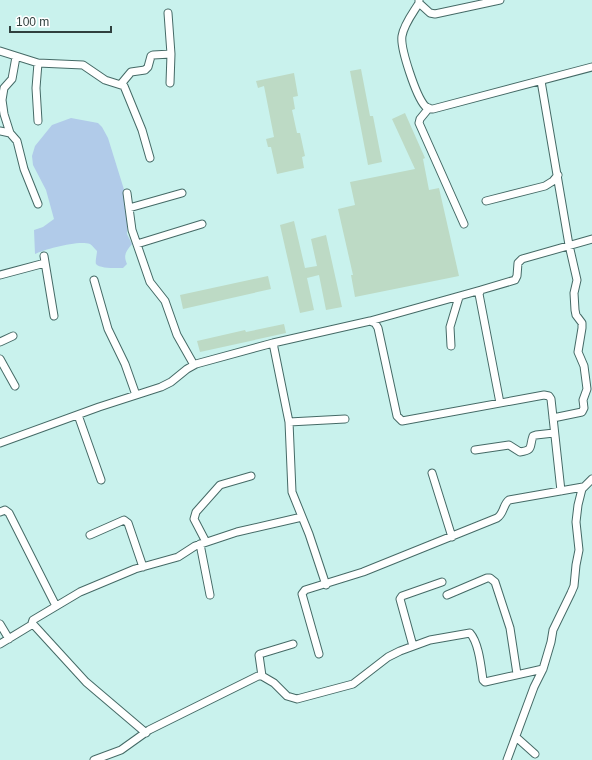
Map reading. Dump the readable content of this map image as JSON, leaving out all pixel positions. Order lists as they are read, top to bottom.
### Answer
{
  "scale_bar": "100 m"
}
